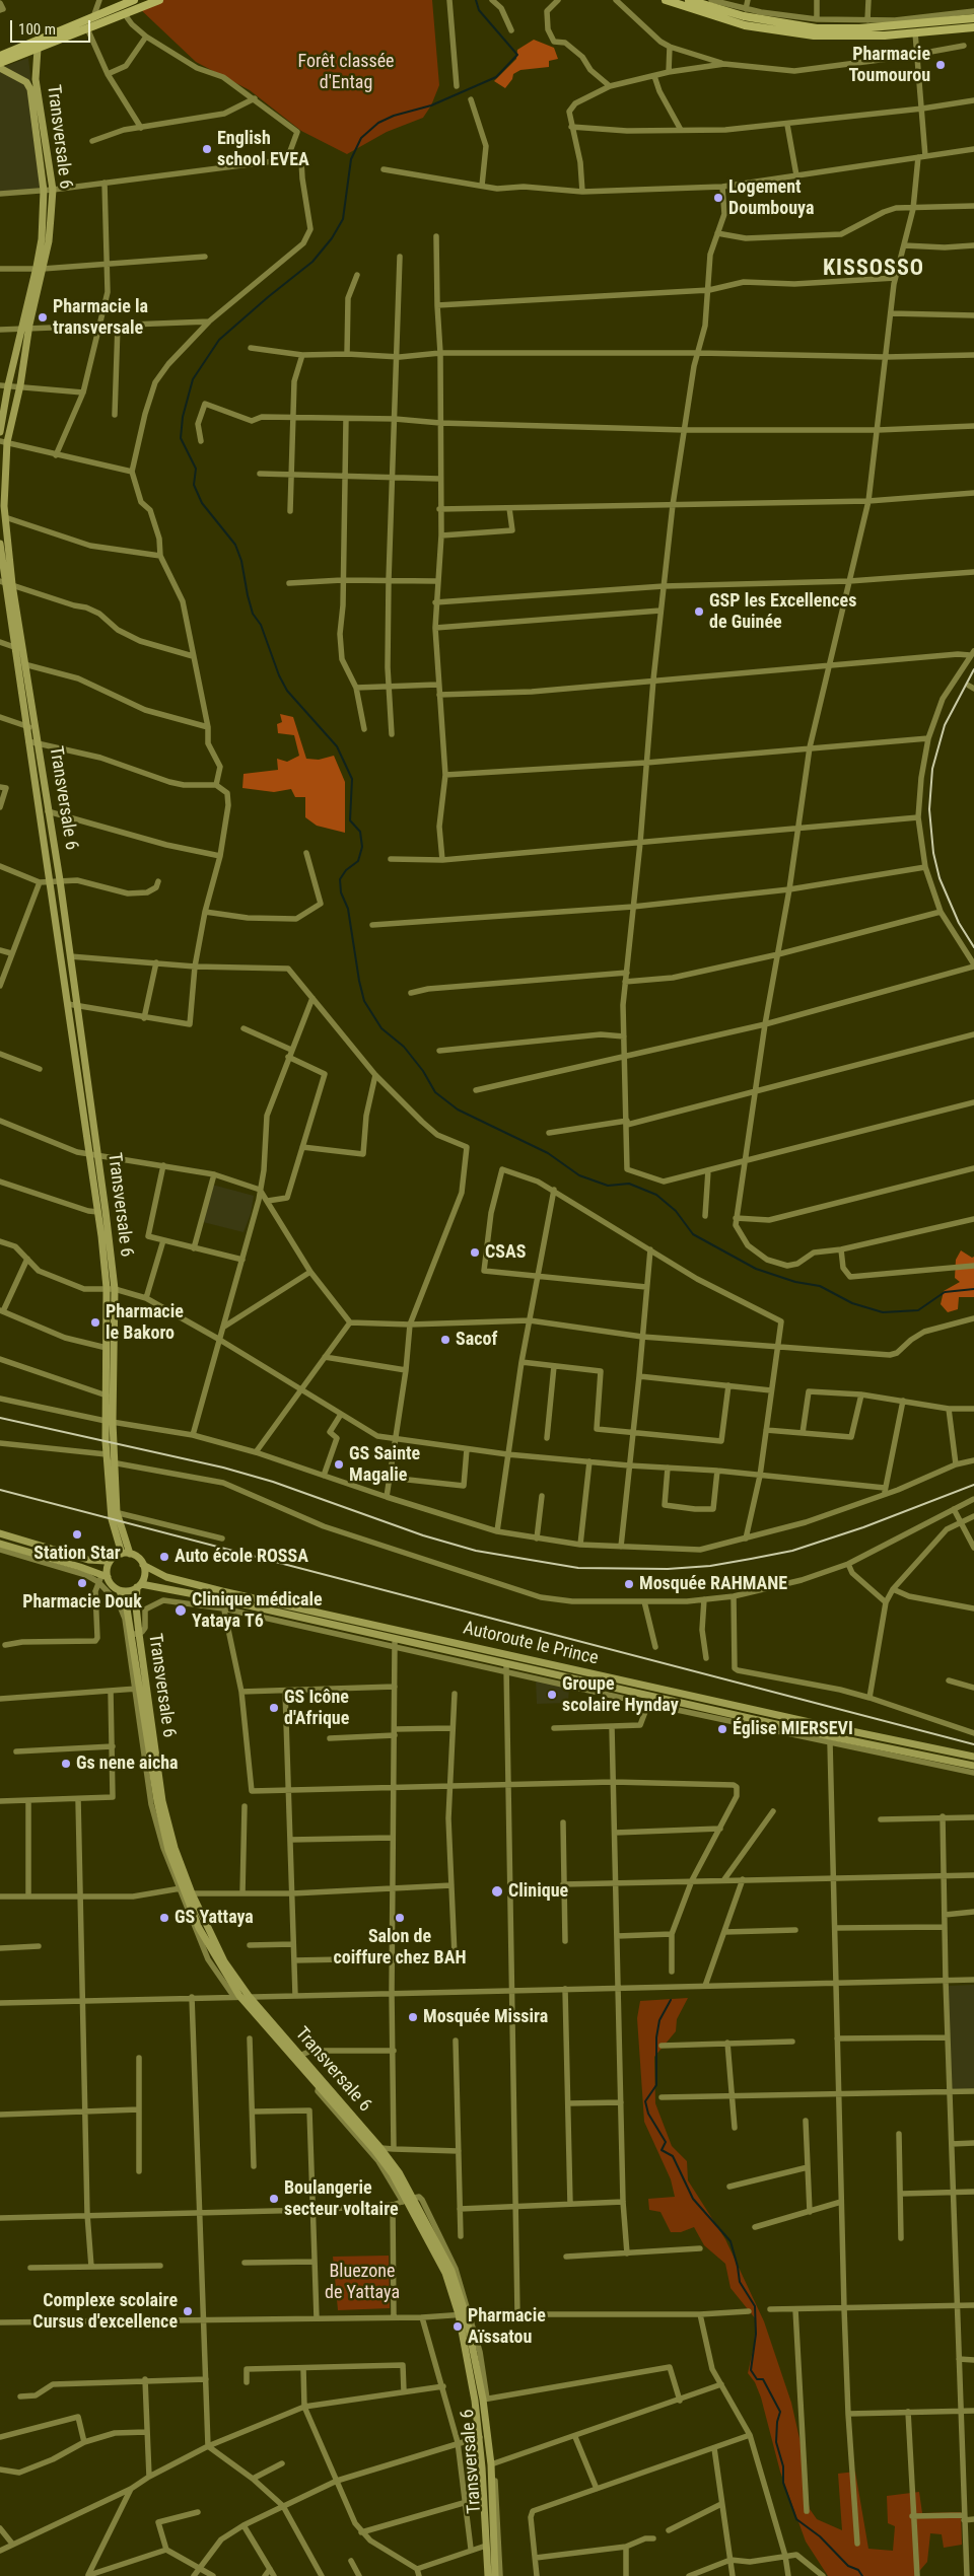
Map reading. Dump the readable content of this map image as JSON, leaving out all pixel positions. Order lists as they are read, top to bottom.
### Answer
{
  "streets": {
    "main road": ["Transversale 6", "Autoroute le Prince"]
  },
  "crossings": [
    ["Transversale 6", "Autoroute le Prince"]
  ],
  "districts": ["KISSOSSO"],
  "parks": ["Forêt classée d'Entag", "Bluezone de Yattaya"],
  "places": [
    "Pharmacie Toumourou",
    "English school EVEA",
    "Logement Doumbouya",
    "Pharmacie la transversale",
    "GSP les Excellences de Guinée",
    "CSAS",
    "Pharmacie le Bakoro",
    "Sacof",
    "GS Sainte Magalie",
    "Station Star",
    "Auto école ROSSA",
    "Pharmacie Douk",
    "Mosquée RAHMANE",
    "Clinique médicale Yataya T6",
    "Groupe scolaire Hynday",
    "GS Icône d'Afrique",
    "Église MIERSEVI",
    "Gs nene aicha",
    "Clinique",
    "GS Yattaya",
    "Salon de coiffure chez BAH",
    "Mosquée Missira",
    "Boulangerie secteur voltaire",
    "Complexe scolaire Cursus d'excellence",
    "Pharmacie Aïssatou"
  ],
  "scale_bar": "100 m"
}
